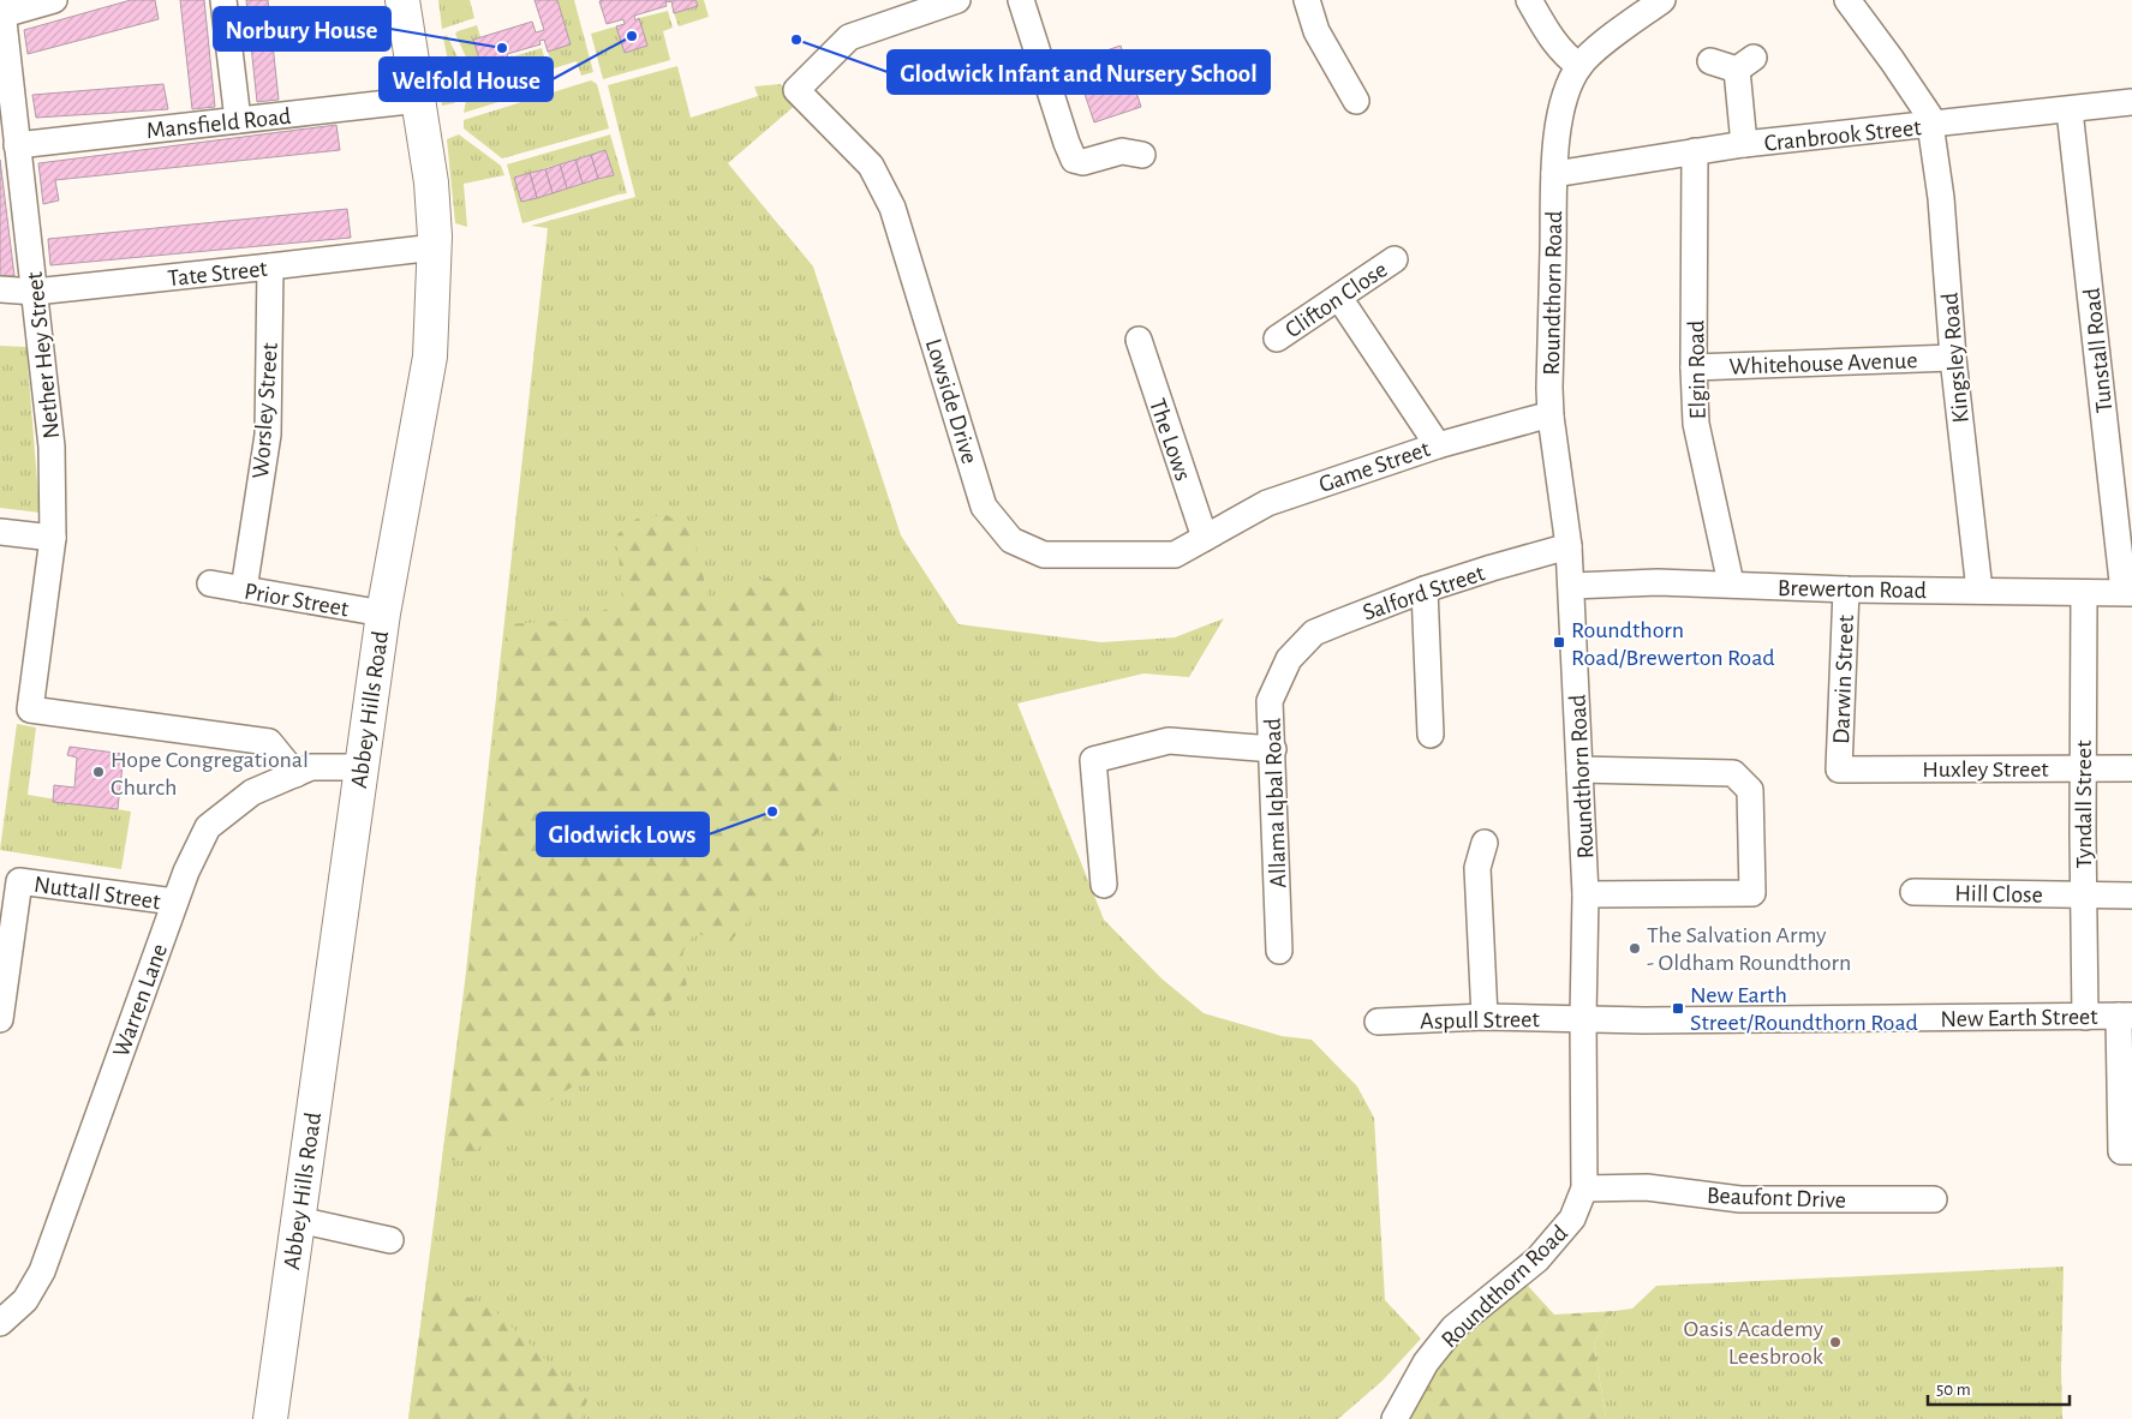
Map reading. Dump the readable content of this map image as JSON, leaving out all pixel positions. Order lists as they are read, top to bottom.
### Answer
{
  "streets": {
    "main road": ["Abbey Hills Road"],
    "street": [
      "Mansfield Road",
      "Cranbrook Street",
      "Tate Street",
      "Roundthorn Road",
      "Clifton Close",
      "Tunstall Road",
      "Nether Hey Street",
      "Kingsley Road",
      "Whitehouse Avenue",
      "Elgin Road",
      "Lowside Drive",
      "Worsley Street",
      "The Lows",
      "Game Street",
      "Brewerton Road",
      "Salford Street",
      "Prior Street",
      "Darwin Street",
      "Huxley Street",
      "Allama Iqbal Road",
      "Tyndall Street",
      "Nuttall Street",
      "Hill Close",
      "Warren Lane",
      "New Earth Street",
      "Aspull Street",
      "Beaufont Drive"
    ]
  },
  "crossings": [
    ["Mansfield Road", "Nether Hey Street"],
    ["Mansfield Road", "Abbey Hills Road"],
    ["Cranbrook Street", "Roundthorn Road"],
    ["Cranbrook Street", "Tunstall Road"],
    ["Cranbrook Street", "Kingsley Road"],
    ["Cranbrook Street", "Elgin Road"],
    ["Tate Street", "Nether Hey Street"],
    ["Tate Street", "Worsley Street"],
    ["Tate Street", "Abbey Hills Road"],
    ["Roundthorn Road", "Game Street"],
    ["Roundthorn Road", "Brewerton Road"],
    ["Roundthorn Road", "Salford Street"],
    ["Roundthorn Road", "New Earth Street"],
    ["Roundthorn Road", "Aspull Street"],
    ["Roundthorn Road", "Beaufont Drive"],
    ["Tunstall Road", "Brewerton Road"],
    ["Nether Hey Street", "Warren Lane"],
    ["Kingsley Road", "Whitehouse Avenue"],
    ["Kingsley Road", "Brewerton Road"],
    ["Whitehouse Avenue", "Elgin Road"],
    ["Elgin Road", "Brewerton Road"],
    ["Lowside Drive", "The Lows"],
    ["Lowside Drive", "Game Street"],
    ["Worsley Street", "Prior Street"],
    ["The Lows", "Game Street"],
    ["Brewerton Road", "Darwin Street"],
    ["Brewerton Road", "Tyndall Street"],
    ["Salford Street", "Allama Iqbal Road"],
    ["Prior Street", "Abbey Hills Road"],
    ["Darwin Street", "Huxley Street"],
    ["Abbey Hills Road", "Warren Lane"],
    ["Huxley Street", "Tyndall Street"],
    ["Tyndall Street", "Hill Close"],
    ["Tyndall Street", "New Earth Street"],
    ["Nuttall Street", "Warren Lane"],
    ["New Earth Street", "Aspull Street"]
  ],
  "places": {
    "other": [
      "Welfold House",
      "Glodwick Infant and Nursery School",
      "Norbury House",
      "Hope Congregational Church",
      "Glodwick Lows",
      "The Salvation Army - Oldham Roundthorn",
      "Oasis Academy Leesbrook"
    ],
    "transit": ["Roundthorn Road/Brewerton Road", "New Earth Street/Roundthorn Road"]
  },
  "scale_bar": "50 m"
}
